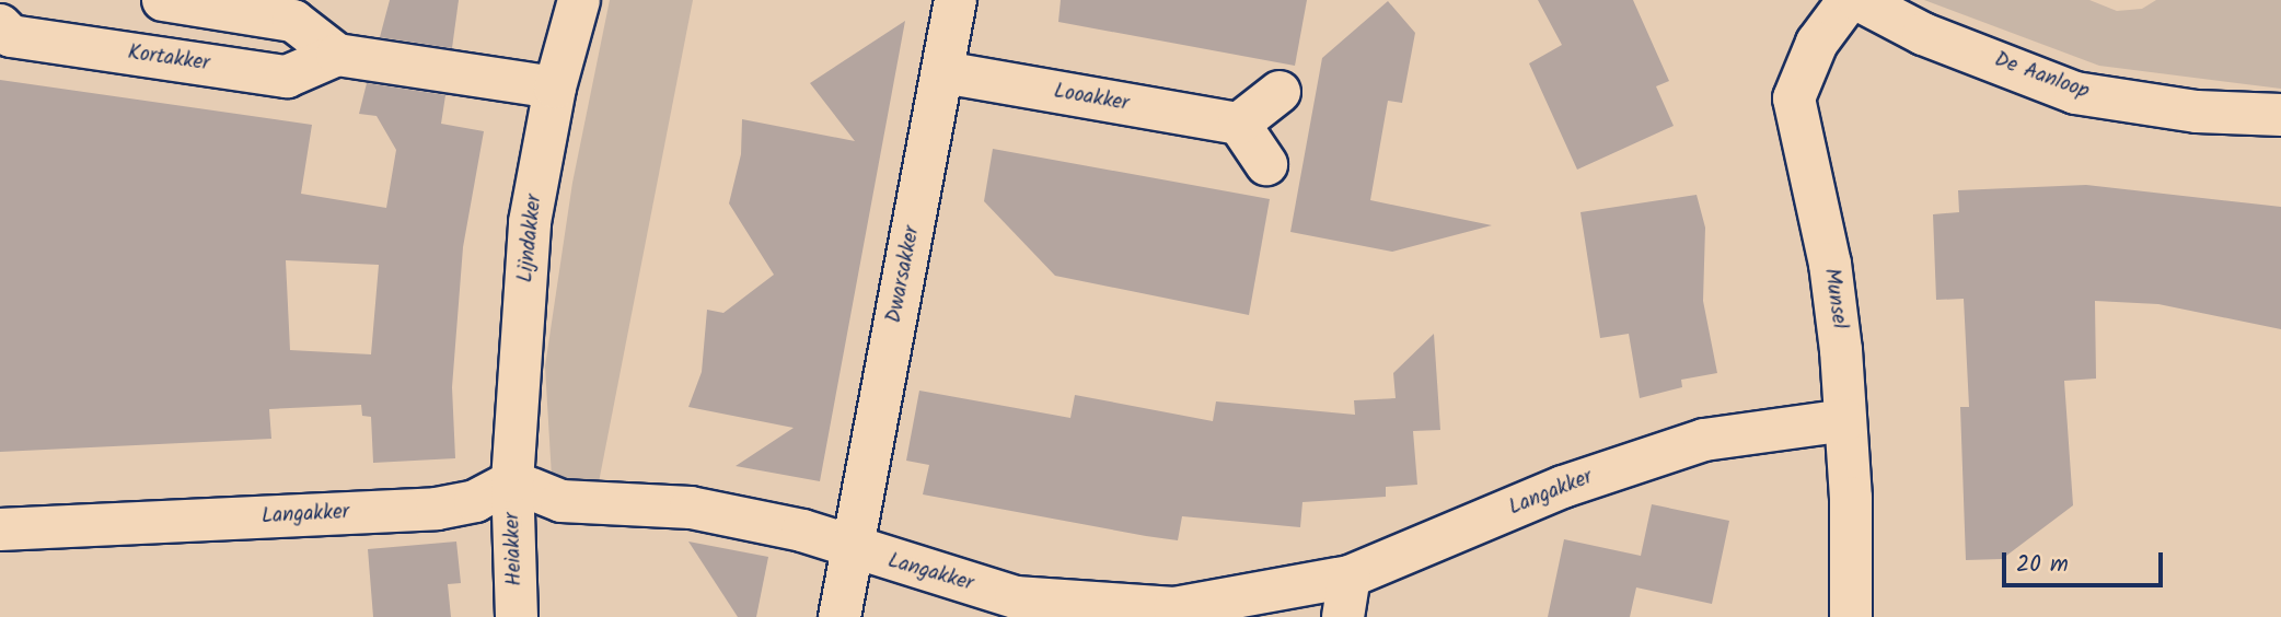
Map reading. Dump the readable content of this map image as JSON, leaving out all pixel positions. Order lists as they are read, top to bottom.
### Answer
{
  "streets": {
    "street": [
      "Kortakker",
      "De Aanloop",
      "Looakker",
      "Lijndakker",
      "Dwarsakker",
      "Munsel",
      "Langakker",
      "Heiakker"
    ]
  },
  "crossings": [
    ["Looakker", "Dwarsakker"],
    ["Lijndakker", "Langakker"],
    ["Lijndakker", "Heiakker"],
    ["Dwarsakker", "Langakker"],
    ["Munsel", "Langakker"],
    ["Langakker", "Heiakker"]
  ],
  "scale_bar": "20 m"
}
